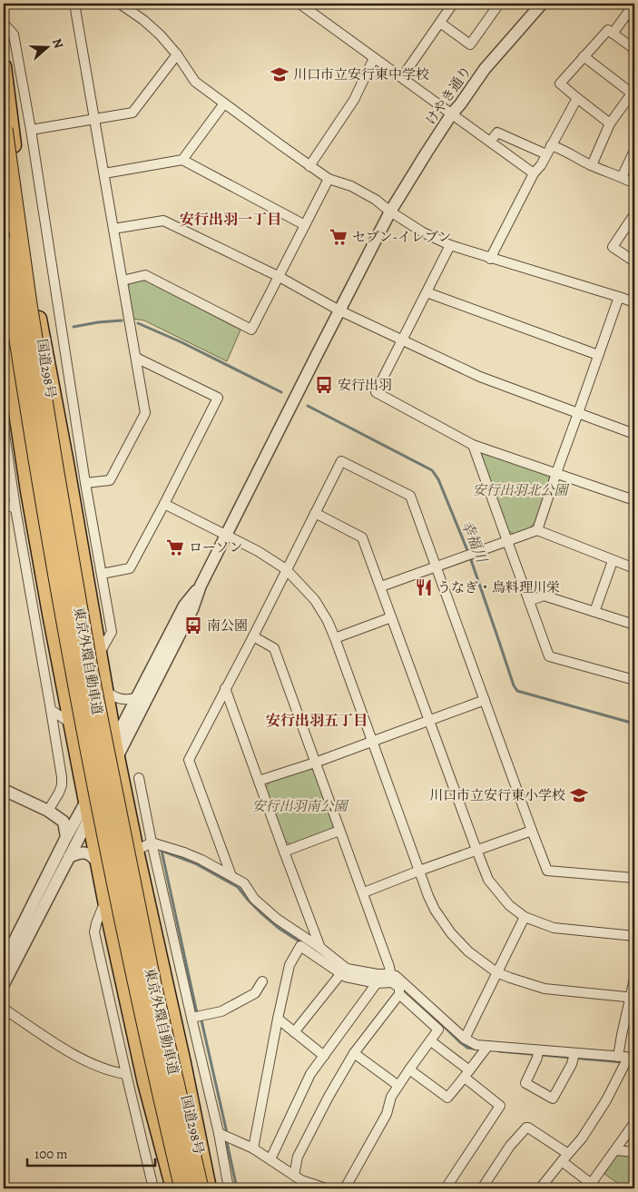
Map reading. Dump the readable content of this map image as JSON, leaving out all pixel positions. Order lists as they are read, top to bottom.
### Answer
{
  "streets": {
    "highway": ["国道298号", "東京外環自動車道"],
    "street": ["けやき通り"]
  },
  "districts": ["安行出羽一丁目", "安行出羽五丁目"],
  "water": ["幸福川"],
  "parks": ["安行出羽北公園", "安行出羽南公園"],
  "places": {
    "school or university": ["川口市立安行東中学校", "川口市立安行東小学校"],
    "supermarket": ["セブン-イレブン", "ローソン"],
    "bus stop": ["安行出羽", "南公園"],
    "restaurant": ["うなぎ・鳥料理川栄"]
  },
  "scale_bar": "100 m",
  "north": "right"
}
